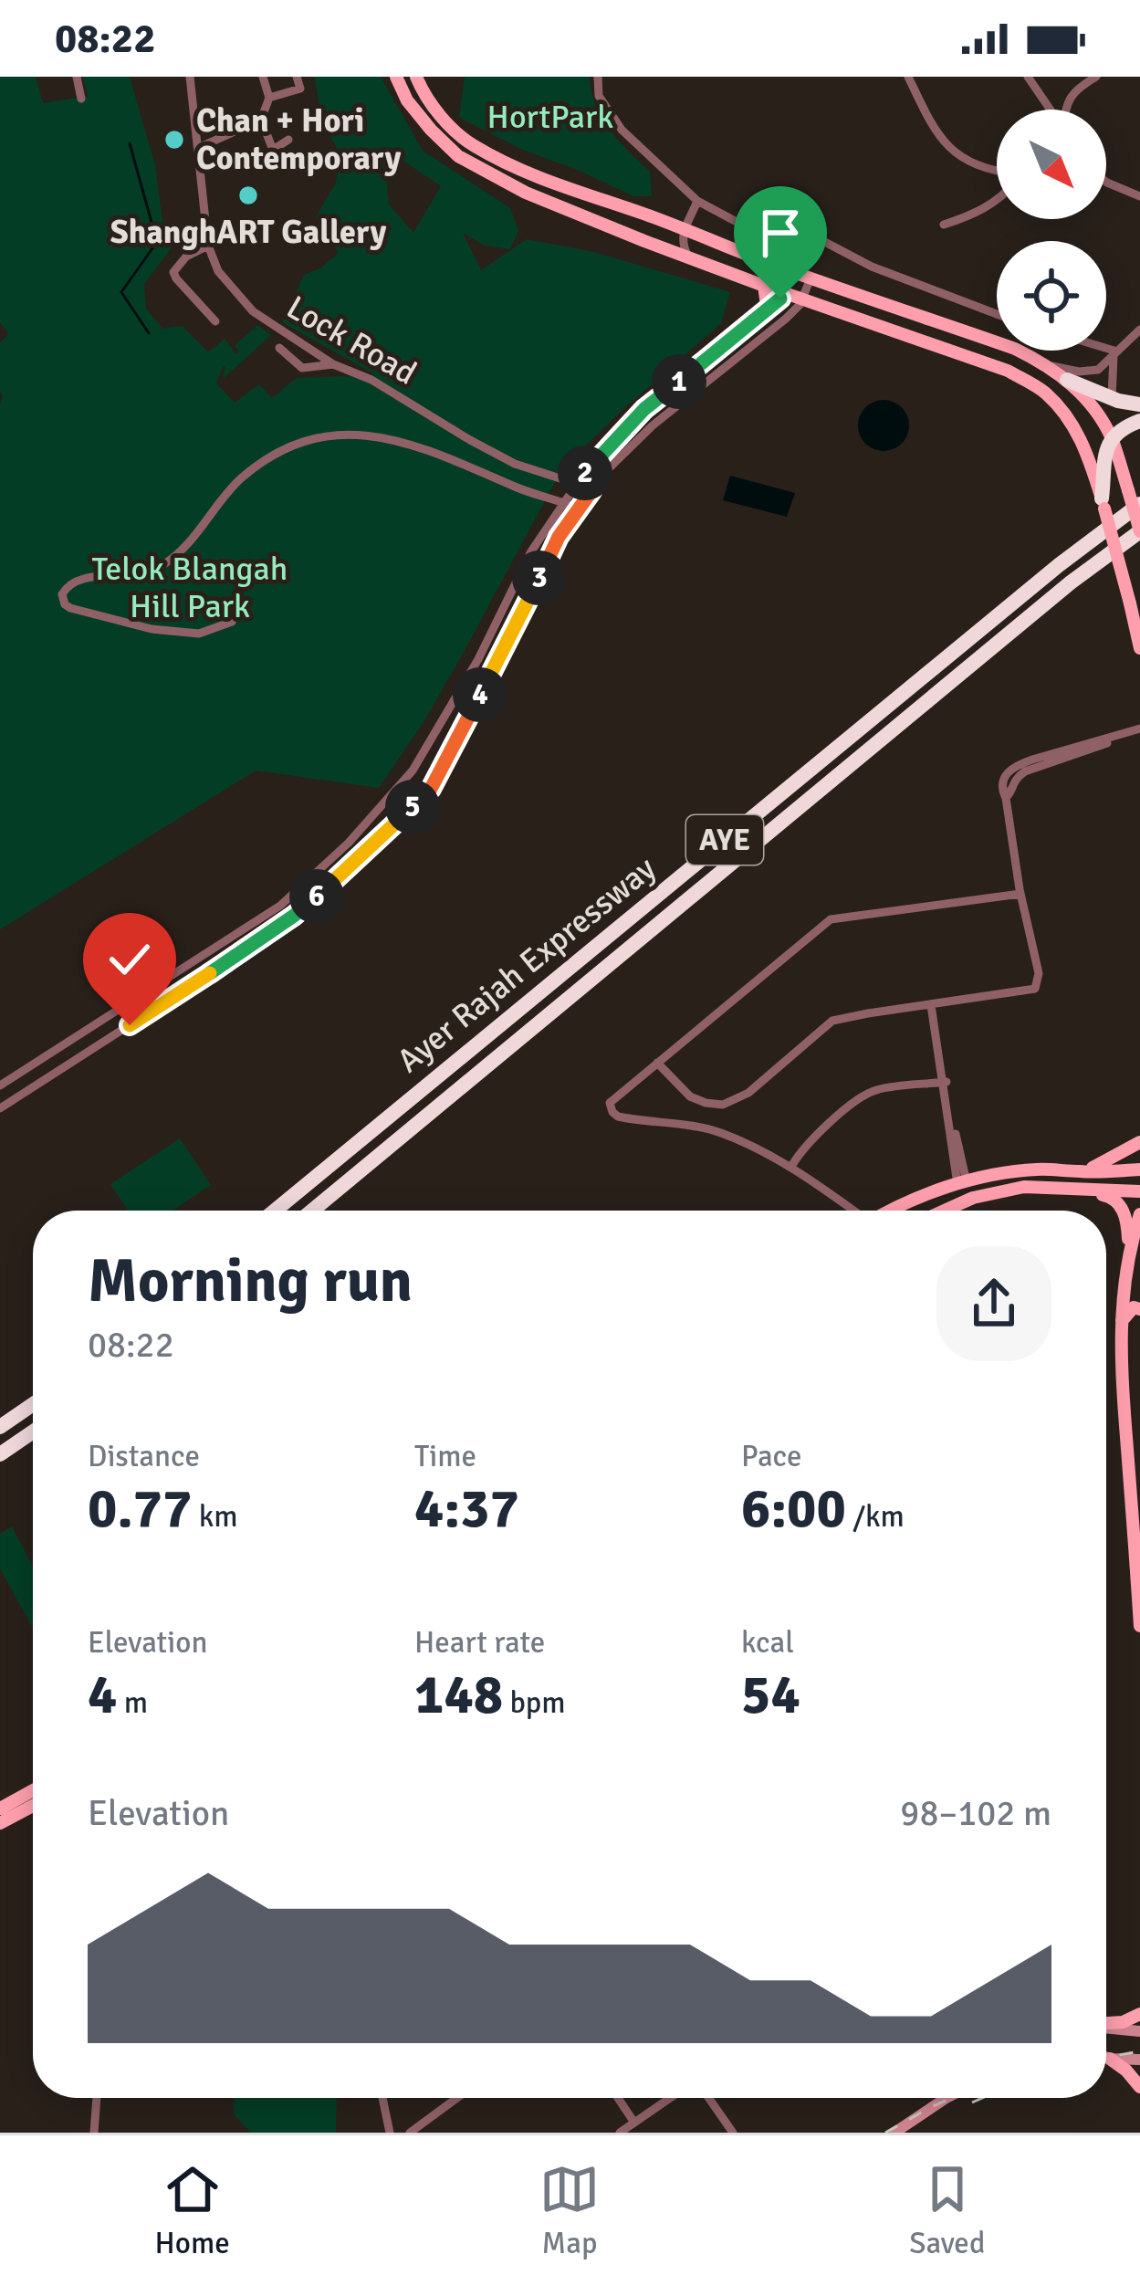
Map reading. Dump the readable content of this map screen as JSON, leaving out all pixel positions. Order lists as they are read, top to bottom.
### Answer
{
  "streets": {
    "highway": ["AYE", "Ayer Rajah Expressway"],
    "street": ["Lock Road"]
  },
  "parks": ["HortPark", "Telok Blangah Hill Park"],
  "places": ["Chan + Hori Contemporary", "ShanghART Gallery"],
  "north": "bottom right",
  "page": {
    "status": "08:22",
    "pins": [
      "1",
      "2",
      "3",
      "4",
      "5",
      "6"
    ],
    "heading": ["Morning run", "08:22"],
    "stats": [
      ["Distance", "0.77 km"],
      ["Time", "4:37"],
      ["Pace", "6:00 /km"],
      ["Elevation", "4 m"],
      ["Heart rate", "148 bpm"],
      ["kcal", "54"]
    ],
    "chart": ["Elevation", "98–102 m"],
    "tabs": ["Home", "Map", "Saved"]
  }
}
